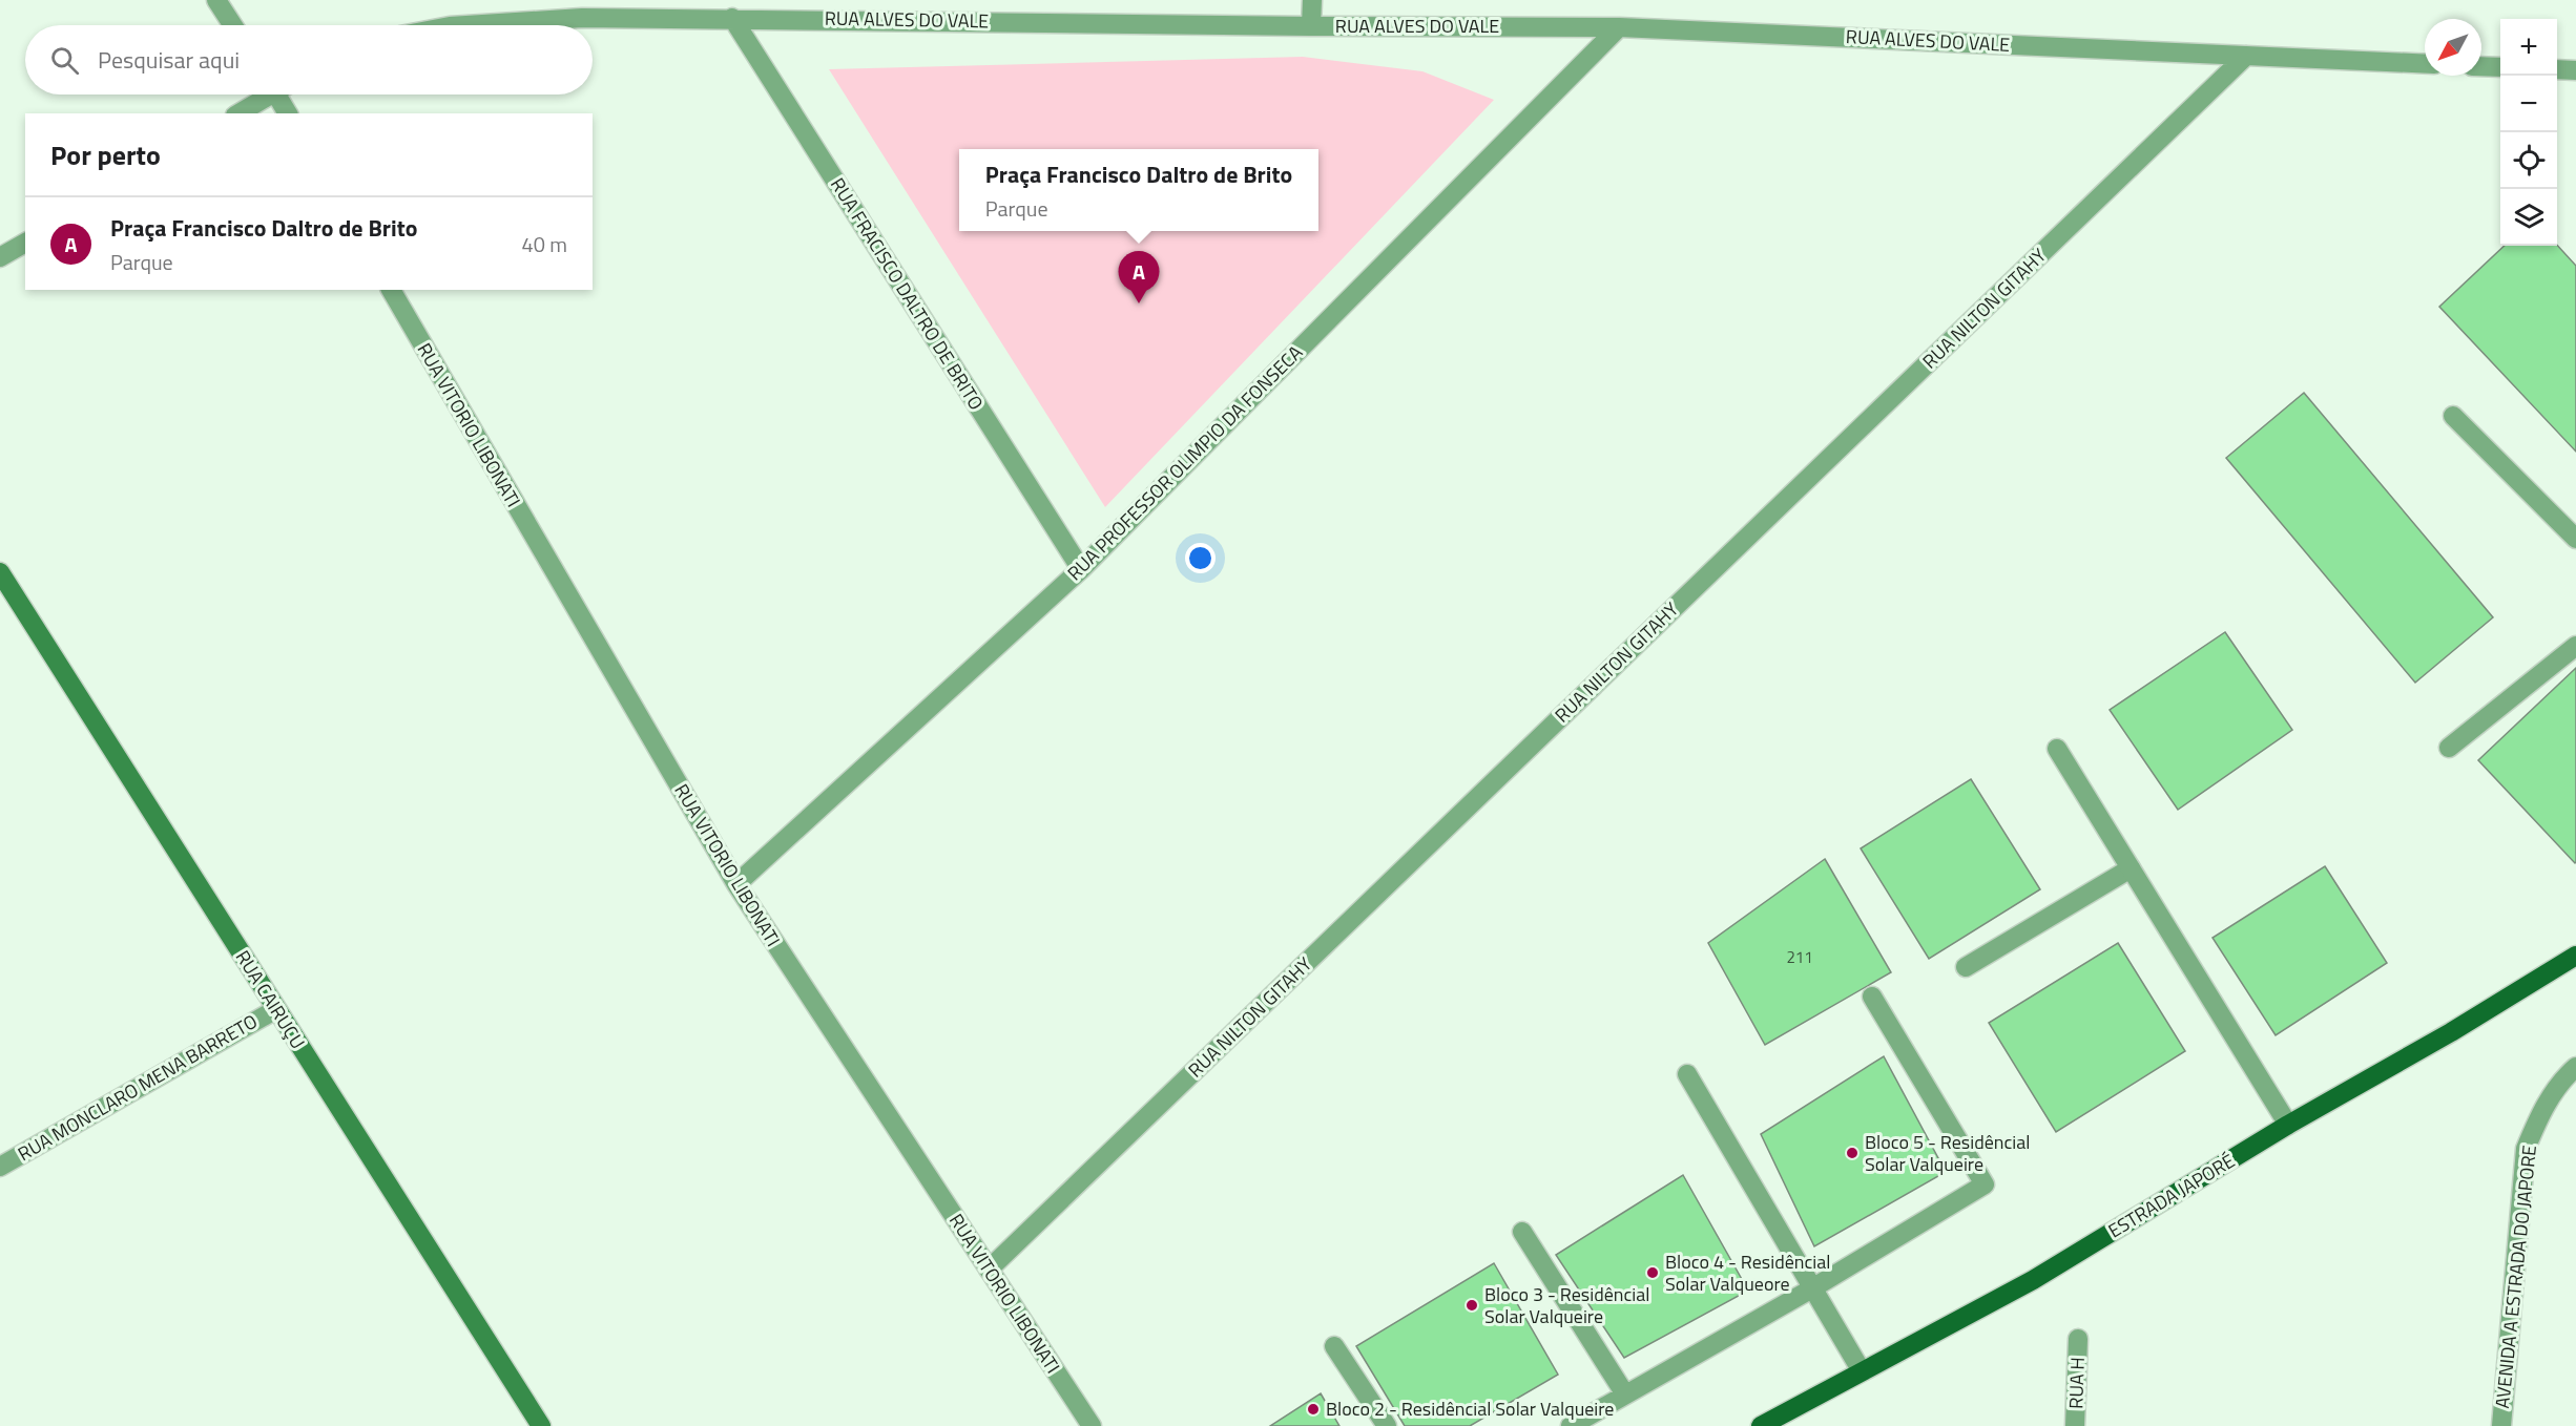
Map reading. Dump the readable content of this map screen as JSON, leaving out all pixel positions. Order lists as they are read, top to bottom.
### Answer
{
  "streets": {
    "main road": ["ESTRADA JAPORÉ"],
    "street": [
      "RUA ALVES DO VALE",
      "RUA FRACISCO DALTRO DE BRITO",
      "RUA NILTON GITAHY",
      "RUA VITORIO LIBONATI",
      "RUA PROFESSOR OLIMPIO DA FONSECA",
      "RUA CAIRUÇU",
      "RUA MONCLARO MENA BARRETO",
      "AVENIDA A ESTRADA DO JAPORE",
      "RUA H"
    ]
  },
  "crossings": [
    ["RUA ALVES DO VALE", "RUA FRACISCO DALTRO DE BRITO"],
    ["RUA ALVES DO VALE", "RUA NILTON GITAHY"],
    ["RUA ALVES DO VALE", "RUA PROFESSOR OLIMPIO DA FONSECA"],
    ["RUA FRACISCO DALTRO DE BRITO", "RUA PROFESSOR OLIMPIO DA FONSECA"],
    ["RUA NILTON GITAHY", "RUA VITORIO LIBONATI"],
    ["RUA VITORIO LIBONATI", "RUA PROFESSOR OLIMPIO DA FONSECA"],
    ["RUA CAIRUÇU", "RUA MONCLARO MENA BARRETO"]
  ],
  "places": [
    "Bloco 5 - Residêncial Solar Valqueire",
    "Bloco 4 - Residêncial Solar Valqueore",
    "Bloco 3 - Residêncial Solar Valqueire",
    "Bloco 2 - Residêncial Solar Valqueire"
  ],
  "house_numbers": ["211"],
  "north": "bottom left",
  "page": {
    "map_buttons": ["+", "−"],
    "search": "Pesquisar aqui",
    "heading": "Por perto",
    "popup": ["Praça Francisco Daltro de Brito", "Parque"],
    "list": [
      {
        "mark": "A",
        "name": "Praça Francisco Daltro de Brito",
        "note": "Parque",
        "value": "40 m"
      }
    ],
    "pins": "A"
  }
}
